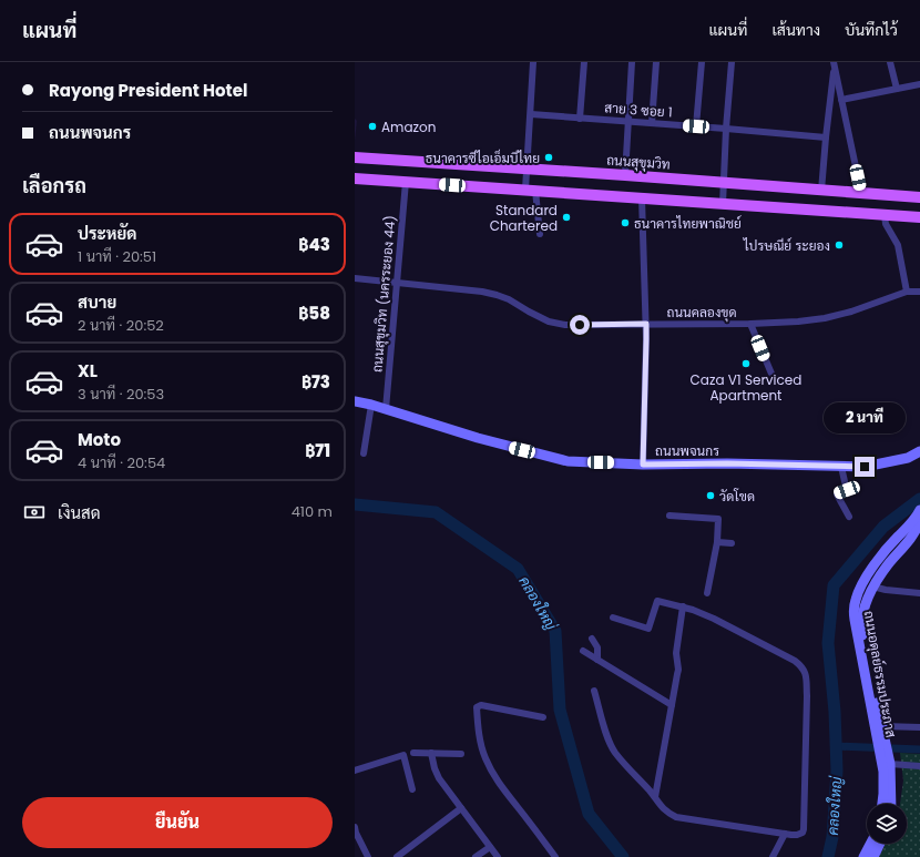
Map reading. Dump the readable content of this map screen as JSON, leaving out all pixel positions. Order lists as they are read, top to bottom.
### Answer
{
  "streets": {
    "main road": ["ถนนสุขุมวิท"],
    "street": [
      "สาย 3 ซอย 1",
      "ถนนสุขุมวิท (นครระยอง 44)",
      "ถนนคลองขุด",
      "ถนนพจนกร",
      "ถนนอดุลย์ธรรมประภาส"
    ]
  },
  "crossings": [
    ["ถนนสุขุมวิท (นครระยอง 44)", "ถนนคลองขุด"],
    ["ถนนสุขุมวิท (นครระยอง 44)", "ถนนพจนกร"]
  ],
  "water": ["คลองใหญ่"],
  "places": [
    "Amazon",
    "ธนาคารซีไอเอ็มบีไทย",
    "Standard Chartered",
    "ธนาคารไทยพาณิชย์",
    "ไปรษณีย์ ระยอง",
    "Caza V1 Serviced Apartment",
    "วัดโขด"
  ],
  "page": {
    "header": "แผนที่",
    "nav": ["แผนที่", "เส้นทาง", "บันทึกไว้"],
    "banner": ["Rayong President Hotel", "ถนนพจนกร"],
    "heading": "เลือกรถ",
    "list": [
      {
        "name": "ประหยัด",
        "note": "1 นาที · 20:51",
        "value": "฿43"
      },
      {
        "name": "สบาย",
        "note": "2 นาที · 20:52",
        "value": "฿58"
      },
      {
        "name": "XL",
        "note": "3 นาที · 20:53",
        "value": "฿73"
      },
      {
        "name": "Moto",
        "note": "4 นาที · 20:54",
        "value": "฿71"
      }
    ],
    "bubble": "2 นาที",
    "pay": ["เงินสด", "410 m"],
    "buttons": "ยืนยัน"
  }
}
